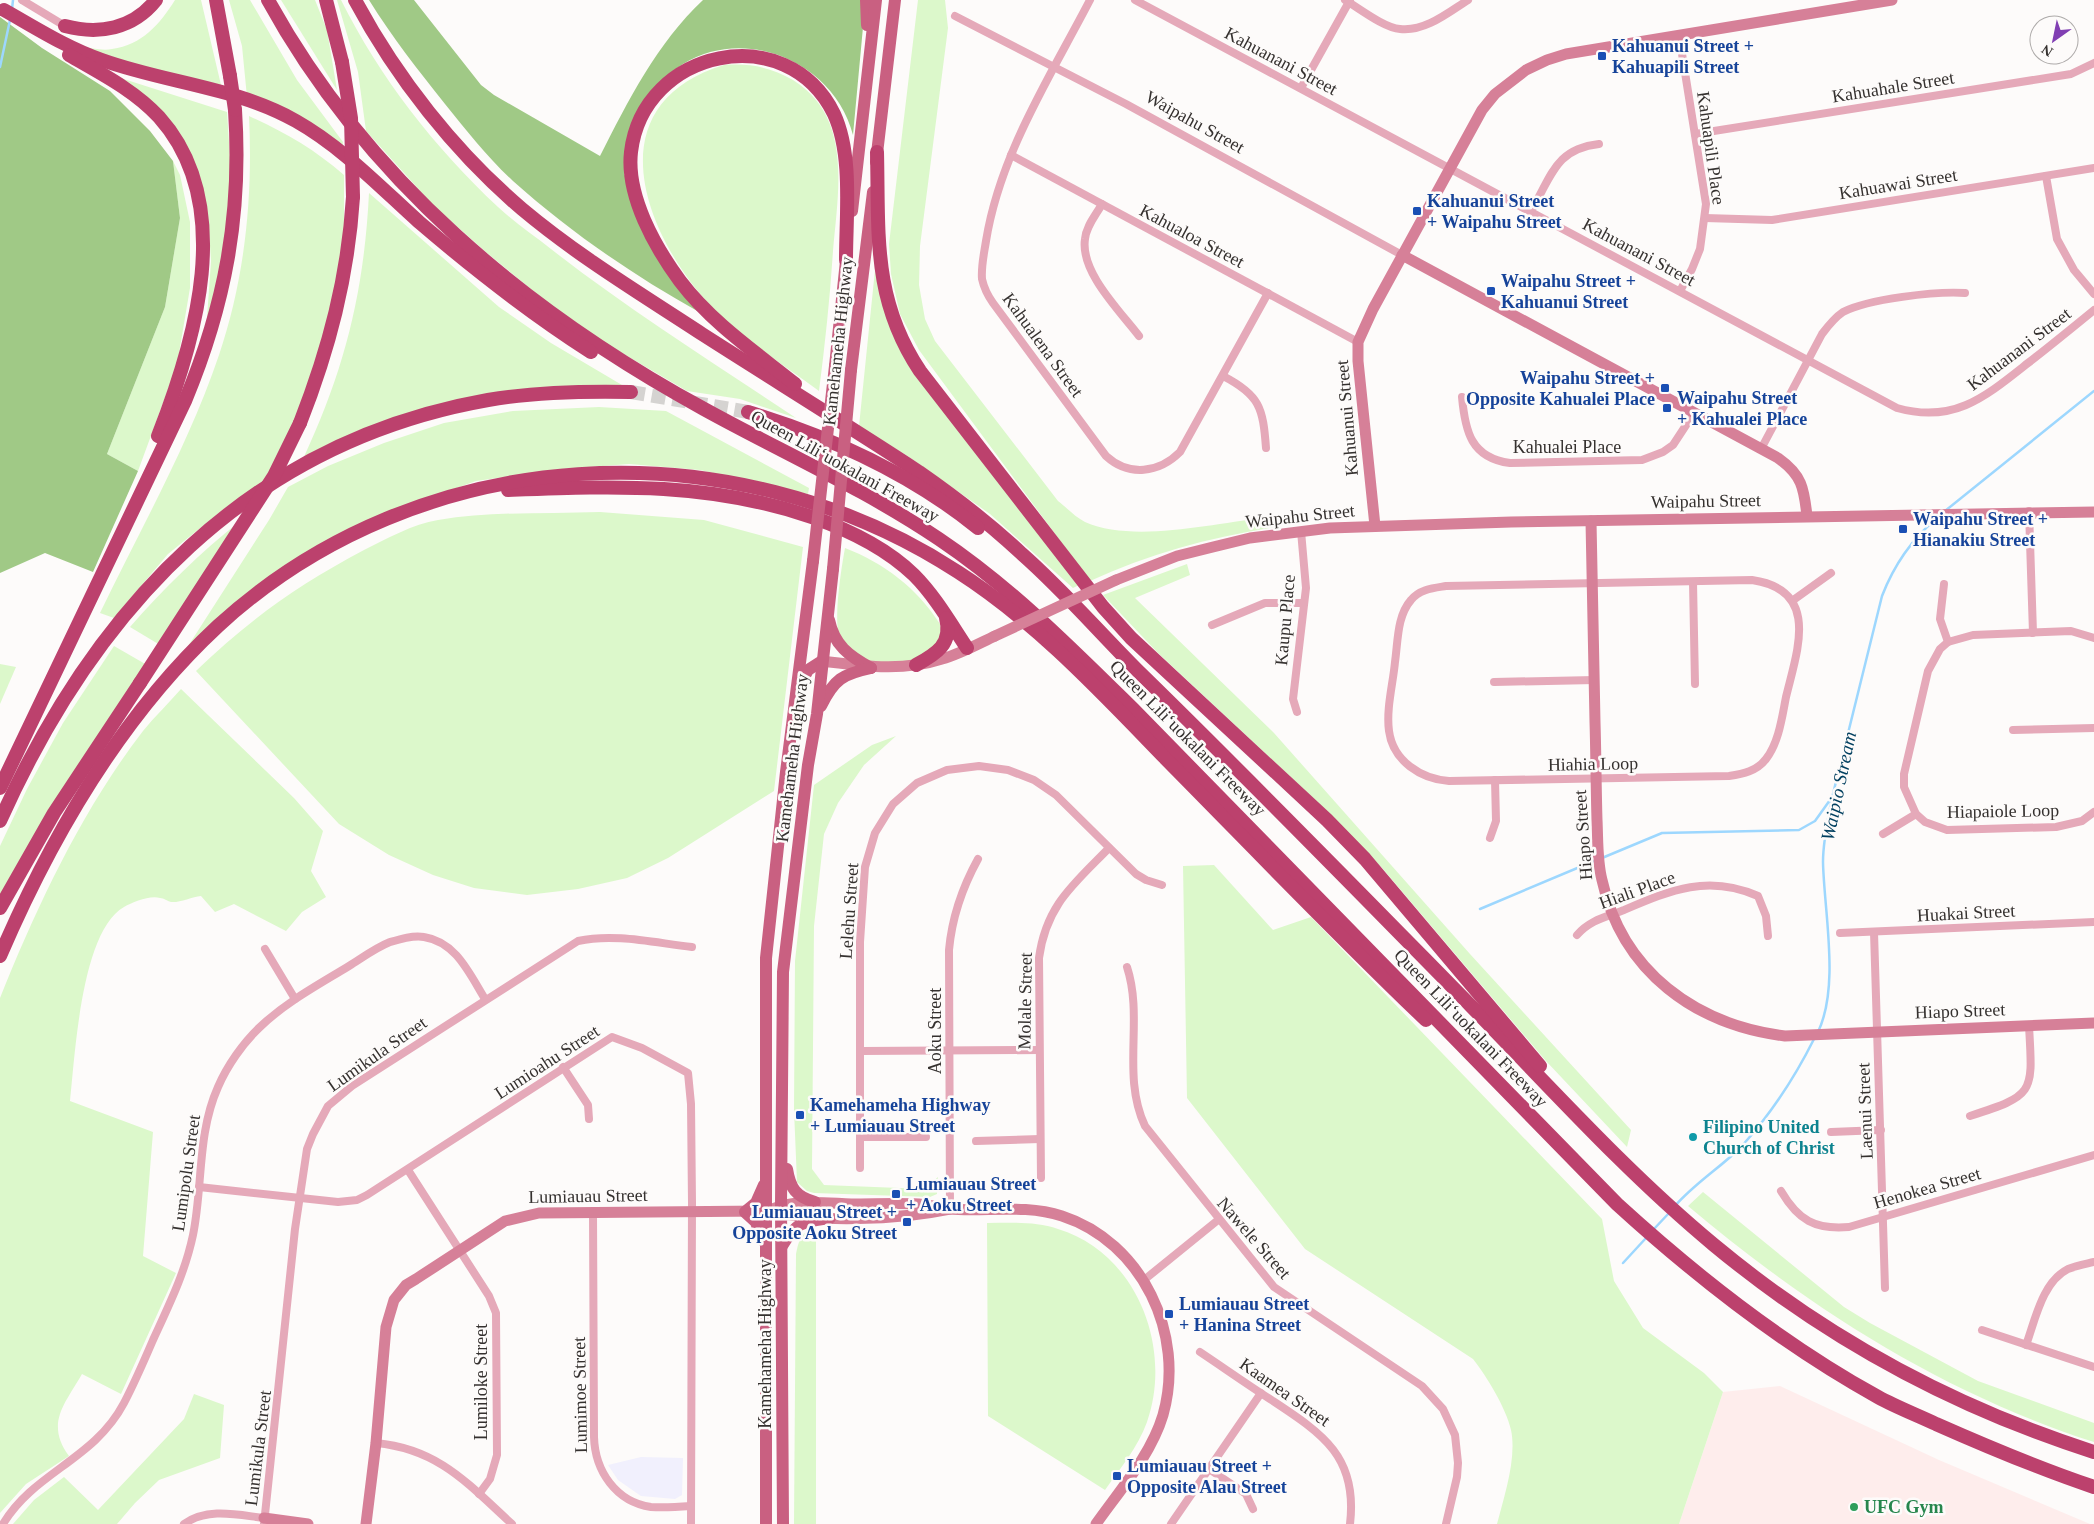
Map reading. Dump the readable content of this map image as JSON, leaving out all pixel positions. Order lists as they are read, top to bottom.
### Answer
{
  "streets": {
    "highway": ["Queen Liliʻuokalani Freeway"],
    "main road": ["Kamehameha Highway"],
    "street": [
      "Kahuanani Street",
      "Kahuahale Street",
      "Waipahu Street",
      "Kahuapili Place",
      "Kahuawai Street",
      "Kahualoa Street",
      "Kahualena Street",
      "Kahuanui Street",
      "Kahualei Place",
      "Kaupu Place",
      "Hiahia Loop",
      "Hiapaiole Loop",
      "Hiapo Street",
      "Hiali Place",
      "Lelehu Street",
      "Huakai Street",
      "Molale Street",
      "Aoku Street",
      "Lumikula Street",
      "Lumioahu Street",
      "Laenui Street",
      "Lumipolu Street",
      "Henokea Street",
      "Lumiauau Street",
      "Nawele Street",
      "Lumiloke Street",
      "Kaamea Street",
      "Lumimoe Street"
    ]
  },
  "crossings": [
    ["Kahuanani Street", "Kahuapili Place"],
    ["Kahuanani Street", "Kahuanui Street"],
    ["Kahuahale Street", "Kahuapili Place"],
    ["Waipahu Street", "Kamehameha Highway"],
    ["Waipahu Street", "Kahualena Street"],
    ["Waipahu Street", "Kahuanui Street"],
    ["Waipahu Street", "Kahualei Place"],
    ["Waipahu Street", "Kaupu Place"],
    ["Waipahu Street", "Hiapo Street"],
    ["Kahuapili Place", "Kahuawai Street"],
    ["Kahuapili Place", "Kahuanui Street"],
    ["Kahualoa Street", "Kahualena Street"],
    ["Kahualoa Street", "Kahuanui Street"],
    ["Kamehameha Highway", "Lumiauau Street"],
    ["Hiahia Loop", "Hiapo Street"],
    ["Hiapo Street", "Hiali Place"],
    ["Hiapo Street", "Laenui Street"],
    ["Lelehu Street", "Molale Street"],
    ["Huakai Street", "Laenui Street"],
    ["Aoku Street", "Lumiauau Street"],
    ["Lumikula Street", "Lumioahu Street"],
    ["Lumikula Street", "Lumipolu Street"],
    ["Lumioahu Street", "Lumipolu Street"],
    ["Lumioahu Street", "Lumiauau Street"],
    ["Lumioahu Street", "Lumiloke Street"],
    ["Lumioahu Street", "Lumimoe Street"],
    ["Laenui Street", "Henokea Street"],
    ["Lumiauau Street", "Lumiloke Street"],
    ["Lumiauau Street", "Lumimoe Street"]
  ],
  "water": ["Waipio Stream"],
  "places": {
    "transit": [
      "Kahuanui Street + Kahuapili Street",
      "Kahuanui Street + Waipahu Street",
      "Waipahu Street + Kahuanui Street",
      "Waipahu Street + Opposite Kahualei Place",
      "Waipahu Street + Kahualei Place",
      "Waipahu Street + Hianakiu Street",
      "Kamehameha Highway + Lumiauau Street",
      "Lumiauau Street + Aoku Street",
      "Lumiauau Street + Opposite Aoku Street",
      "Lumiauau Street + Hanina Street",
      "Lumiauau Street + Opposite Alau Street"
    ],
    "other": ["Filipino United Church of Christ", "UFC Gym"]
  },
  "north": "bottom left"
}
